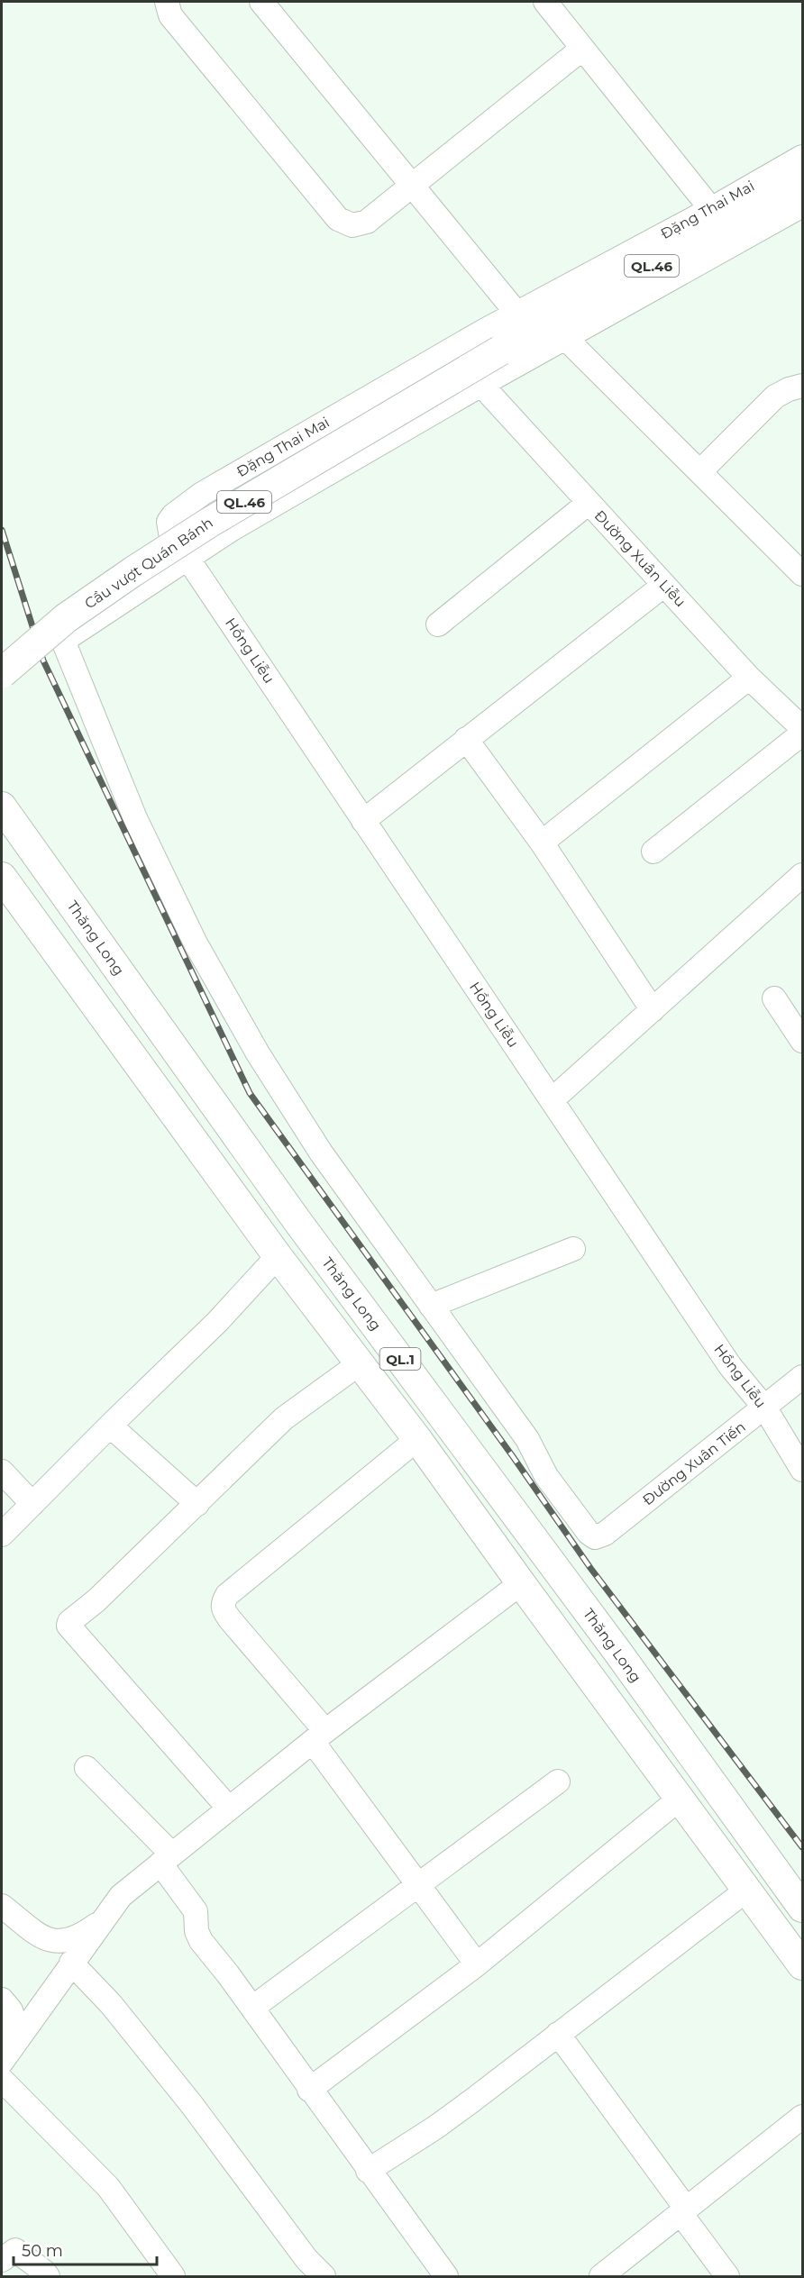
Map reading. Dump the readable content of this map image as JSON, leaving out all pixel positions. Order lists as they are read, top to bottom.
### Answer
{
  "streets": {
    "highway": ["Đặng Thai Mai", "QL.46", "Cầu vượt Quán Bánh"],
    "main road": ["Thăng Long", "QL.1"],
    "street": ["Đường Xuân Liễu", "Hồng Liễu", "Đường Xuân Tiến"]
  },
  "crossings": [
    ["Đặng Thai Mai", "Cầu vượt Quán Bánh"],
    ["Đặng Thai Mai", "Hồng Liễu"],
    ["Hồng Liễu", "Đường Xuân Tiến"]
  ],
  "scale_bar": "50 m"
}
